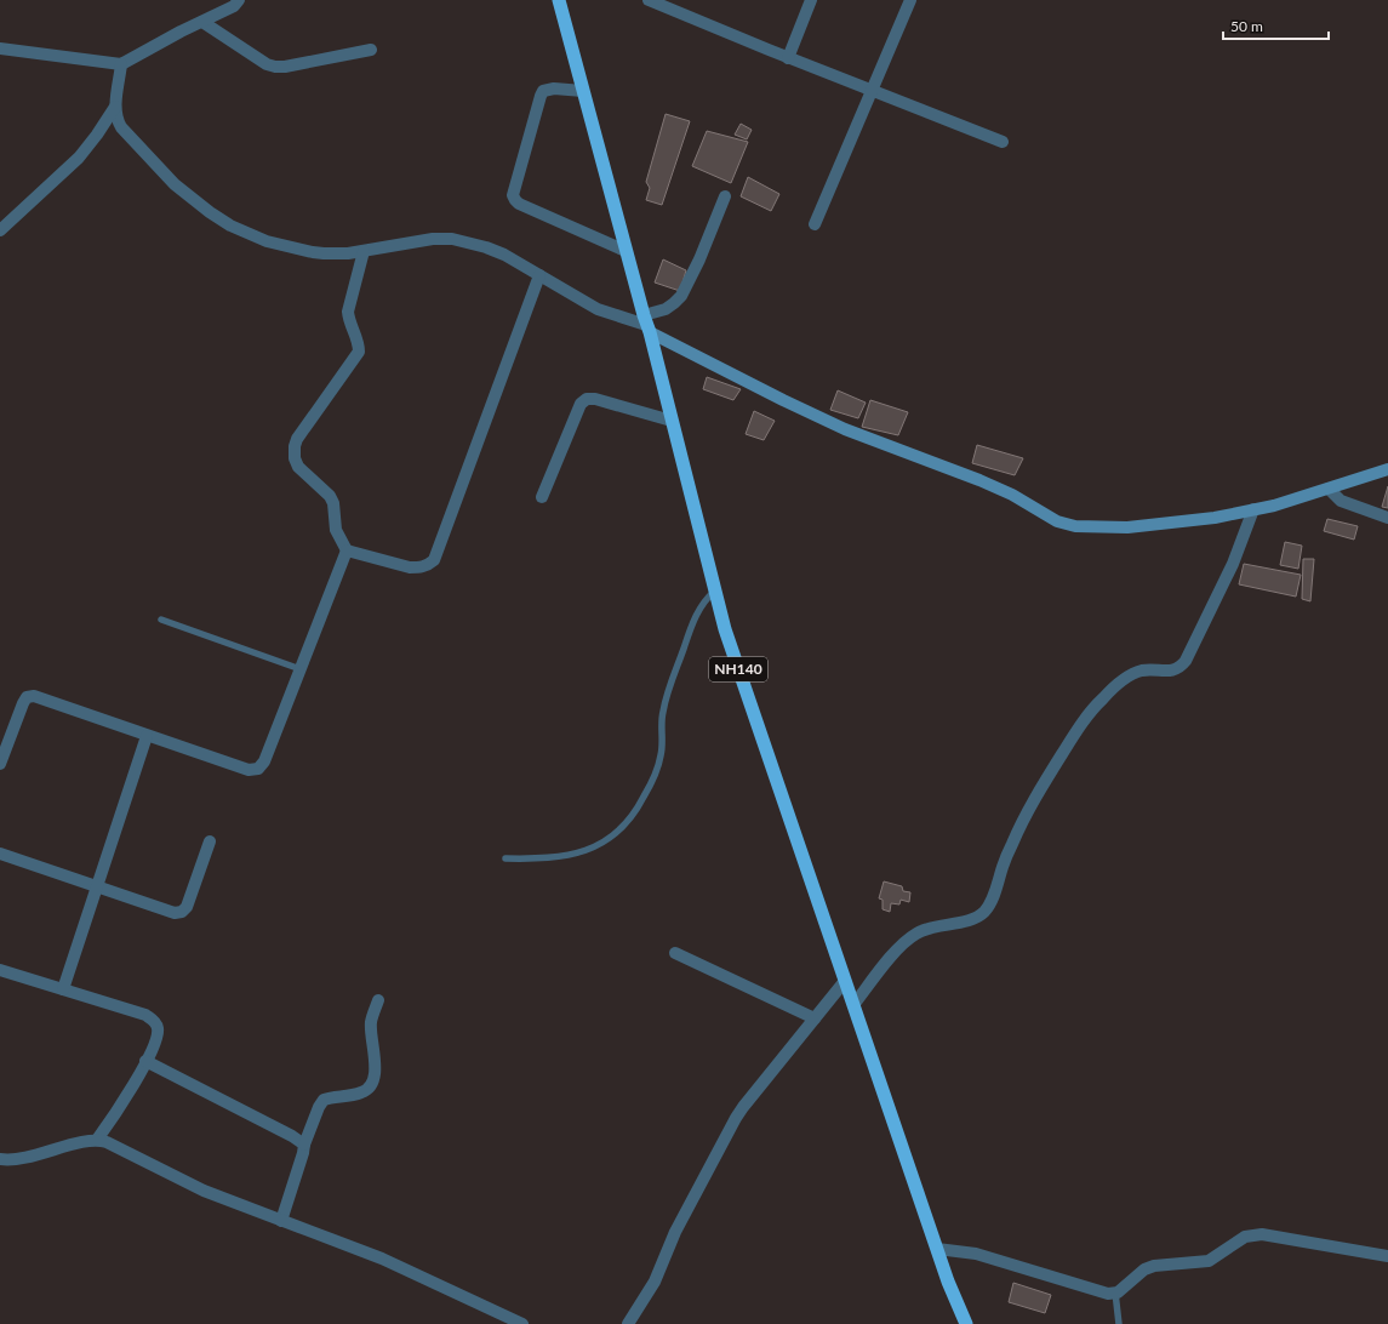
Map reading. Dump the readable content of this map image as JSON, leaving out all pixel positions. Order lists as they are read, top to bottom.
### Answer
{
  "streets": {
    "highway": ["NH140"]
  },
  "scale_bar": "50 m"
}
